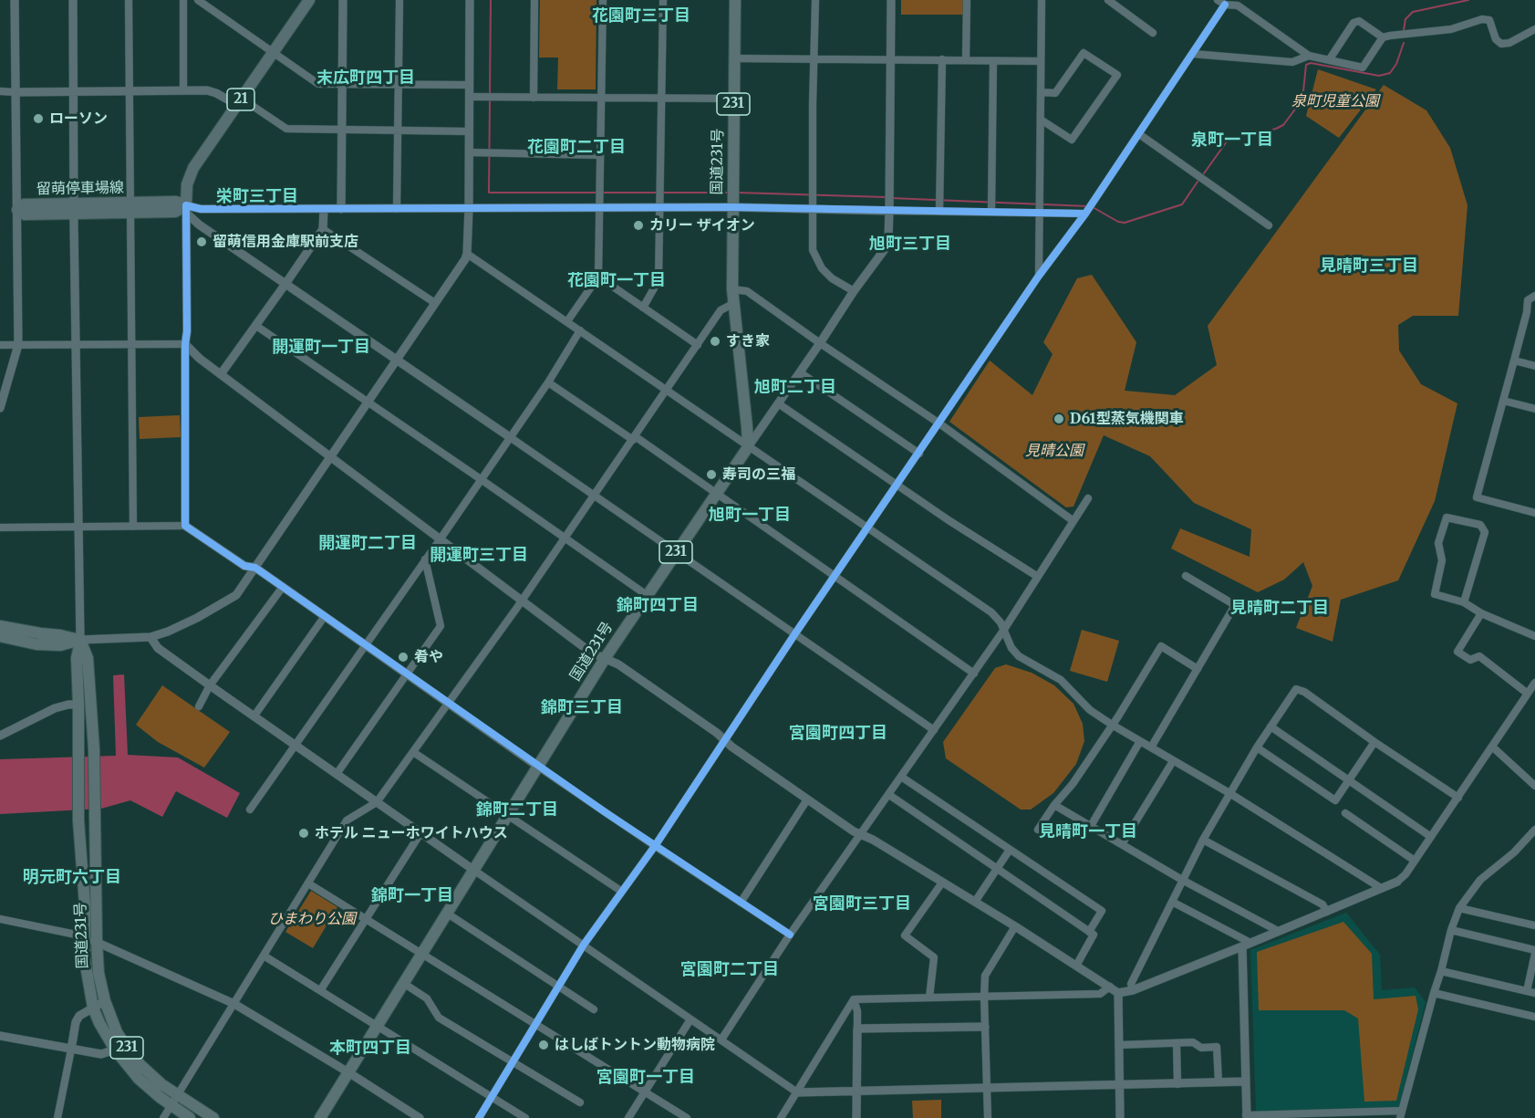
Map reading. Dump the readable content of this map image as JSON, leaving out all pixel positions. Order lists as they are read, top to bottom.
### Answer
{
  "streets": {
    "highway": ["231", "国道231号"],
    "main road": ["21", "留萌停車場線"]
  },
  "crossings": [
    ["21", "留萌停車場線"]
  ],
  "districts": [
    "花園町三丁目",
    "末広町四丁目",
    "泉町一丁目",
    "花園町二丁目",
    "栄町三丁目",
    "旭町三丁目",
    "見晴町三丁目",
    "花園町一丁目",
    "開運町一丁目",
    "旭町二丁目",
    "旭町一丁目",
    "開運町二丁目",
    "開運町三丁目",
    "錦町四丁目",
    "見晴町二丁目",
    "錦町三丁目",
    "宮園町四丁目",
    "錦町二丁目",
    "見晴町一丁目",
    "明元町六丁目",
    "錦町一丁目",
    "宮園町三丁目",
    "宮園町二丁目",
    "本町四丁目",
    "宮園町一丁目"
  ],
  "parks": ["泉町児童公園", "見晴公園", "ひまわり公園"],
  "places": [
    "ローソン",
    "カリー ザイオン",
    "留萌信用金庫駅前支店",
    "すき家",
    "D61型蒸気機関車",
    "寿司の三福",
    "肴や",
    "ホテル ニューホワイトハウス",
    "はしばトントン動物病院"
  ]
}
